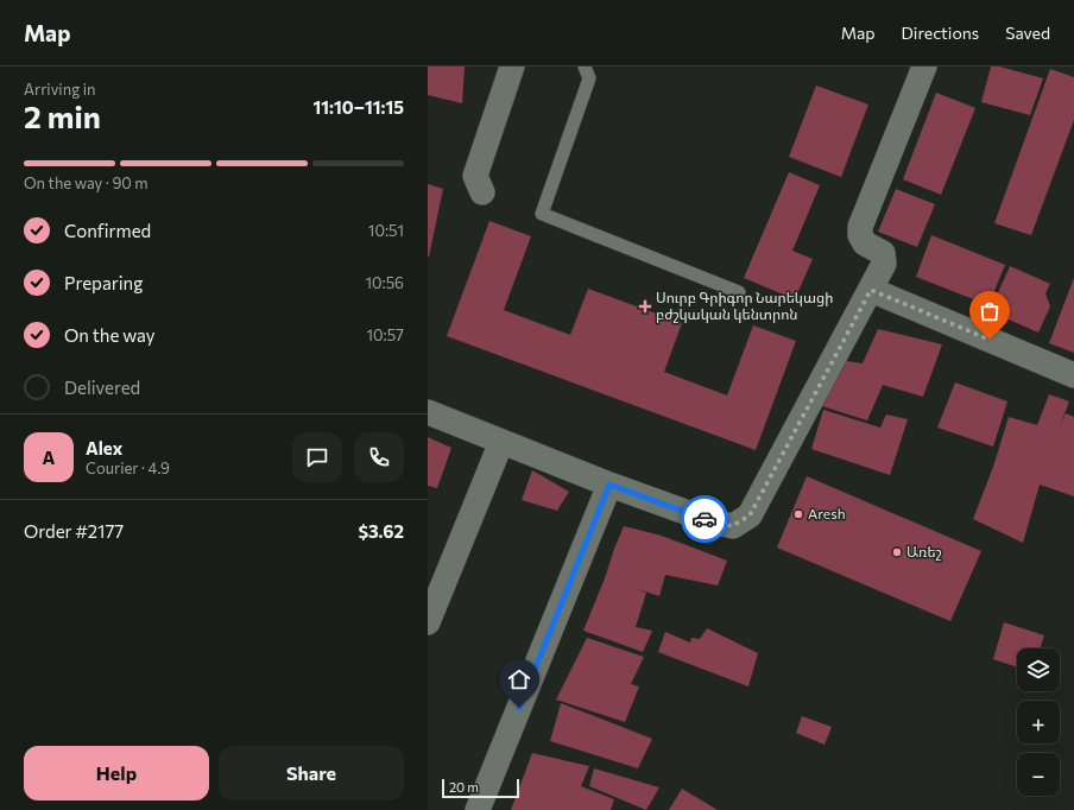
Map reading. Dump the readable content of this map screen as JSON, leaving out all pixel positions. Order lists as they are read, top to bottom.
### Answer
{
  "places": {
    "health": ["Սուրբ Գրիգոր Նարեկացի բժշկական կենտրոն"],
    "other": ["Aresh", "Առեշ"]
  },
  "scale_bar": "20 m",
  "page": {
    "header": "Map",
    "nav": ["Map", "Directions", "Saved"],
    "heading": ["2 min", "Arriving in", "11:10–11:15"],
    "panel": [
      "Alex",
      "Courier · 4.9",
      "Order #2177",
      "$3.62"
    ],
    "bar": "On the way · 90 m",
    "list": [
      ["Confirmed", "10:51"],
      ["Preparing", "10:56"],
      ["On the way", "10:57"],
      "Delivered"
    ],
    "round": "A",
    "map_buttons": ["+", "−"],
    "buttons": ["Help", "Share"],
    "scale": "20 m"
  }
}
